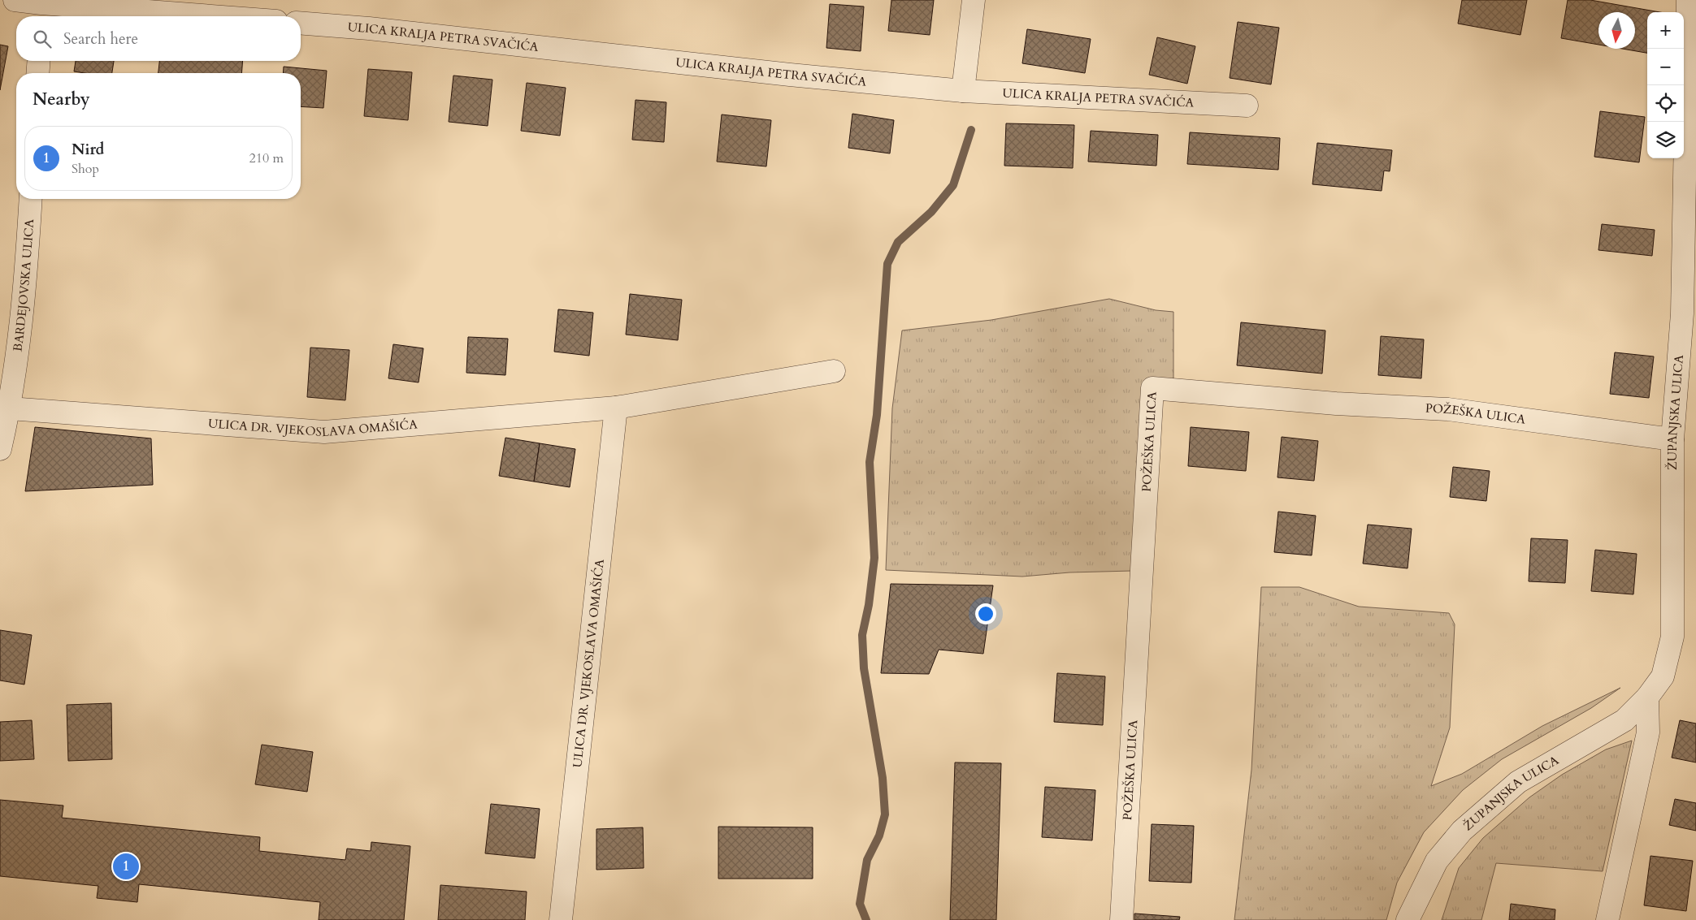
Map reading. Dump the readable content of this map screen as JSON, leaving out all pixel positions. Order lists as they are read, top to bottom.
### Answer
{
  "streets": {
    "street": [
      "ULICA KRALJA PETRA SVAČIĆA",
      "BARDEJOVSKA ULICA",
      "ŽUPANJSKA ULICA",
      "POŽEŠKA ULICA",
      "ULICA DR. VJEKOSLAVA OMAŠIĆA"
    ]
  },
  "crossings": [
    ["BARDEJOVSKA ULICA", "ULICA DR. VJEKOSLAVA OMAŠIĆA"],
    ["ŽUPANJSKA ULICA", "POŽEŠKA ULICA"]
  ],
  "north": "bottom",
  "page": {
    "map_buttons": ["+", "−"],
    "search": "Search here",
    "heading": "Nearby",
    "list": [
      {
        "mark": "1",
        "name": "Nird",
        "note": "Shop",
        "value": "210 m"
      }
    ],
    "pins": "1"
  }
}
